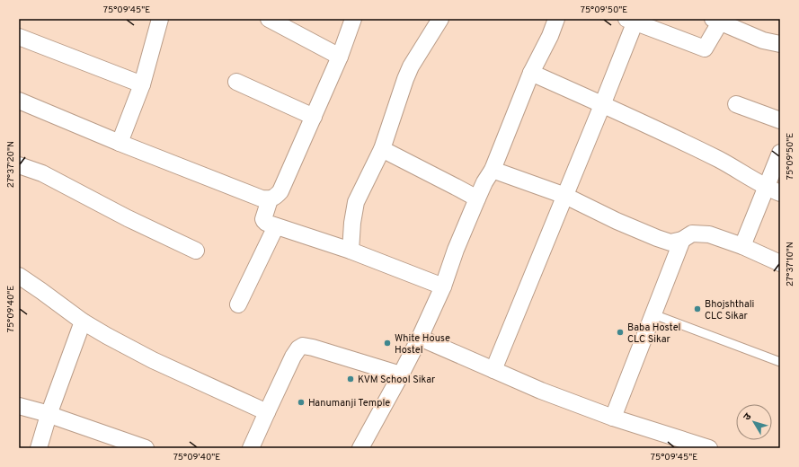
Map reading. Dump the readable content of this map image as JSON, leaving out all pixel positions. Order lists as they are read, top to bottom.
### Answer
{
  "places": [
    "Bhojshthali CLC Sikar",
    "Baba Hostel CLC Sikar",
    "White House Hostel",
    "KVM School Sikar",
    "Hanumanji Temple"
  ],
  "north": "top left",
  "coordinates": [
    "75°09'45\"E",
    "75°09'50\"E",
    "27°37'20\"N",
    "27°37'10\"N",
    "75°09'40\"E"
  ]
}
